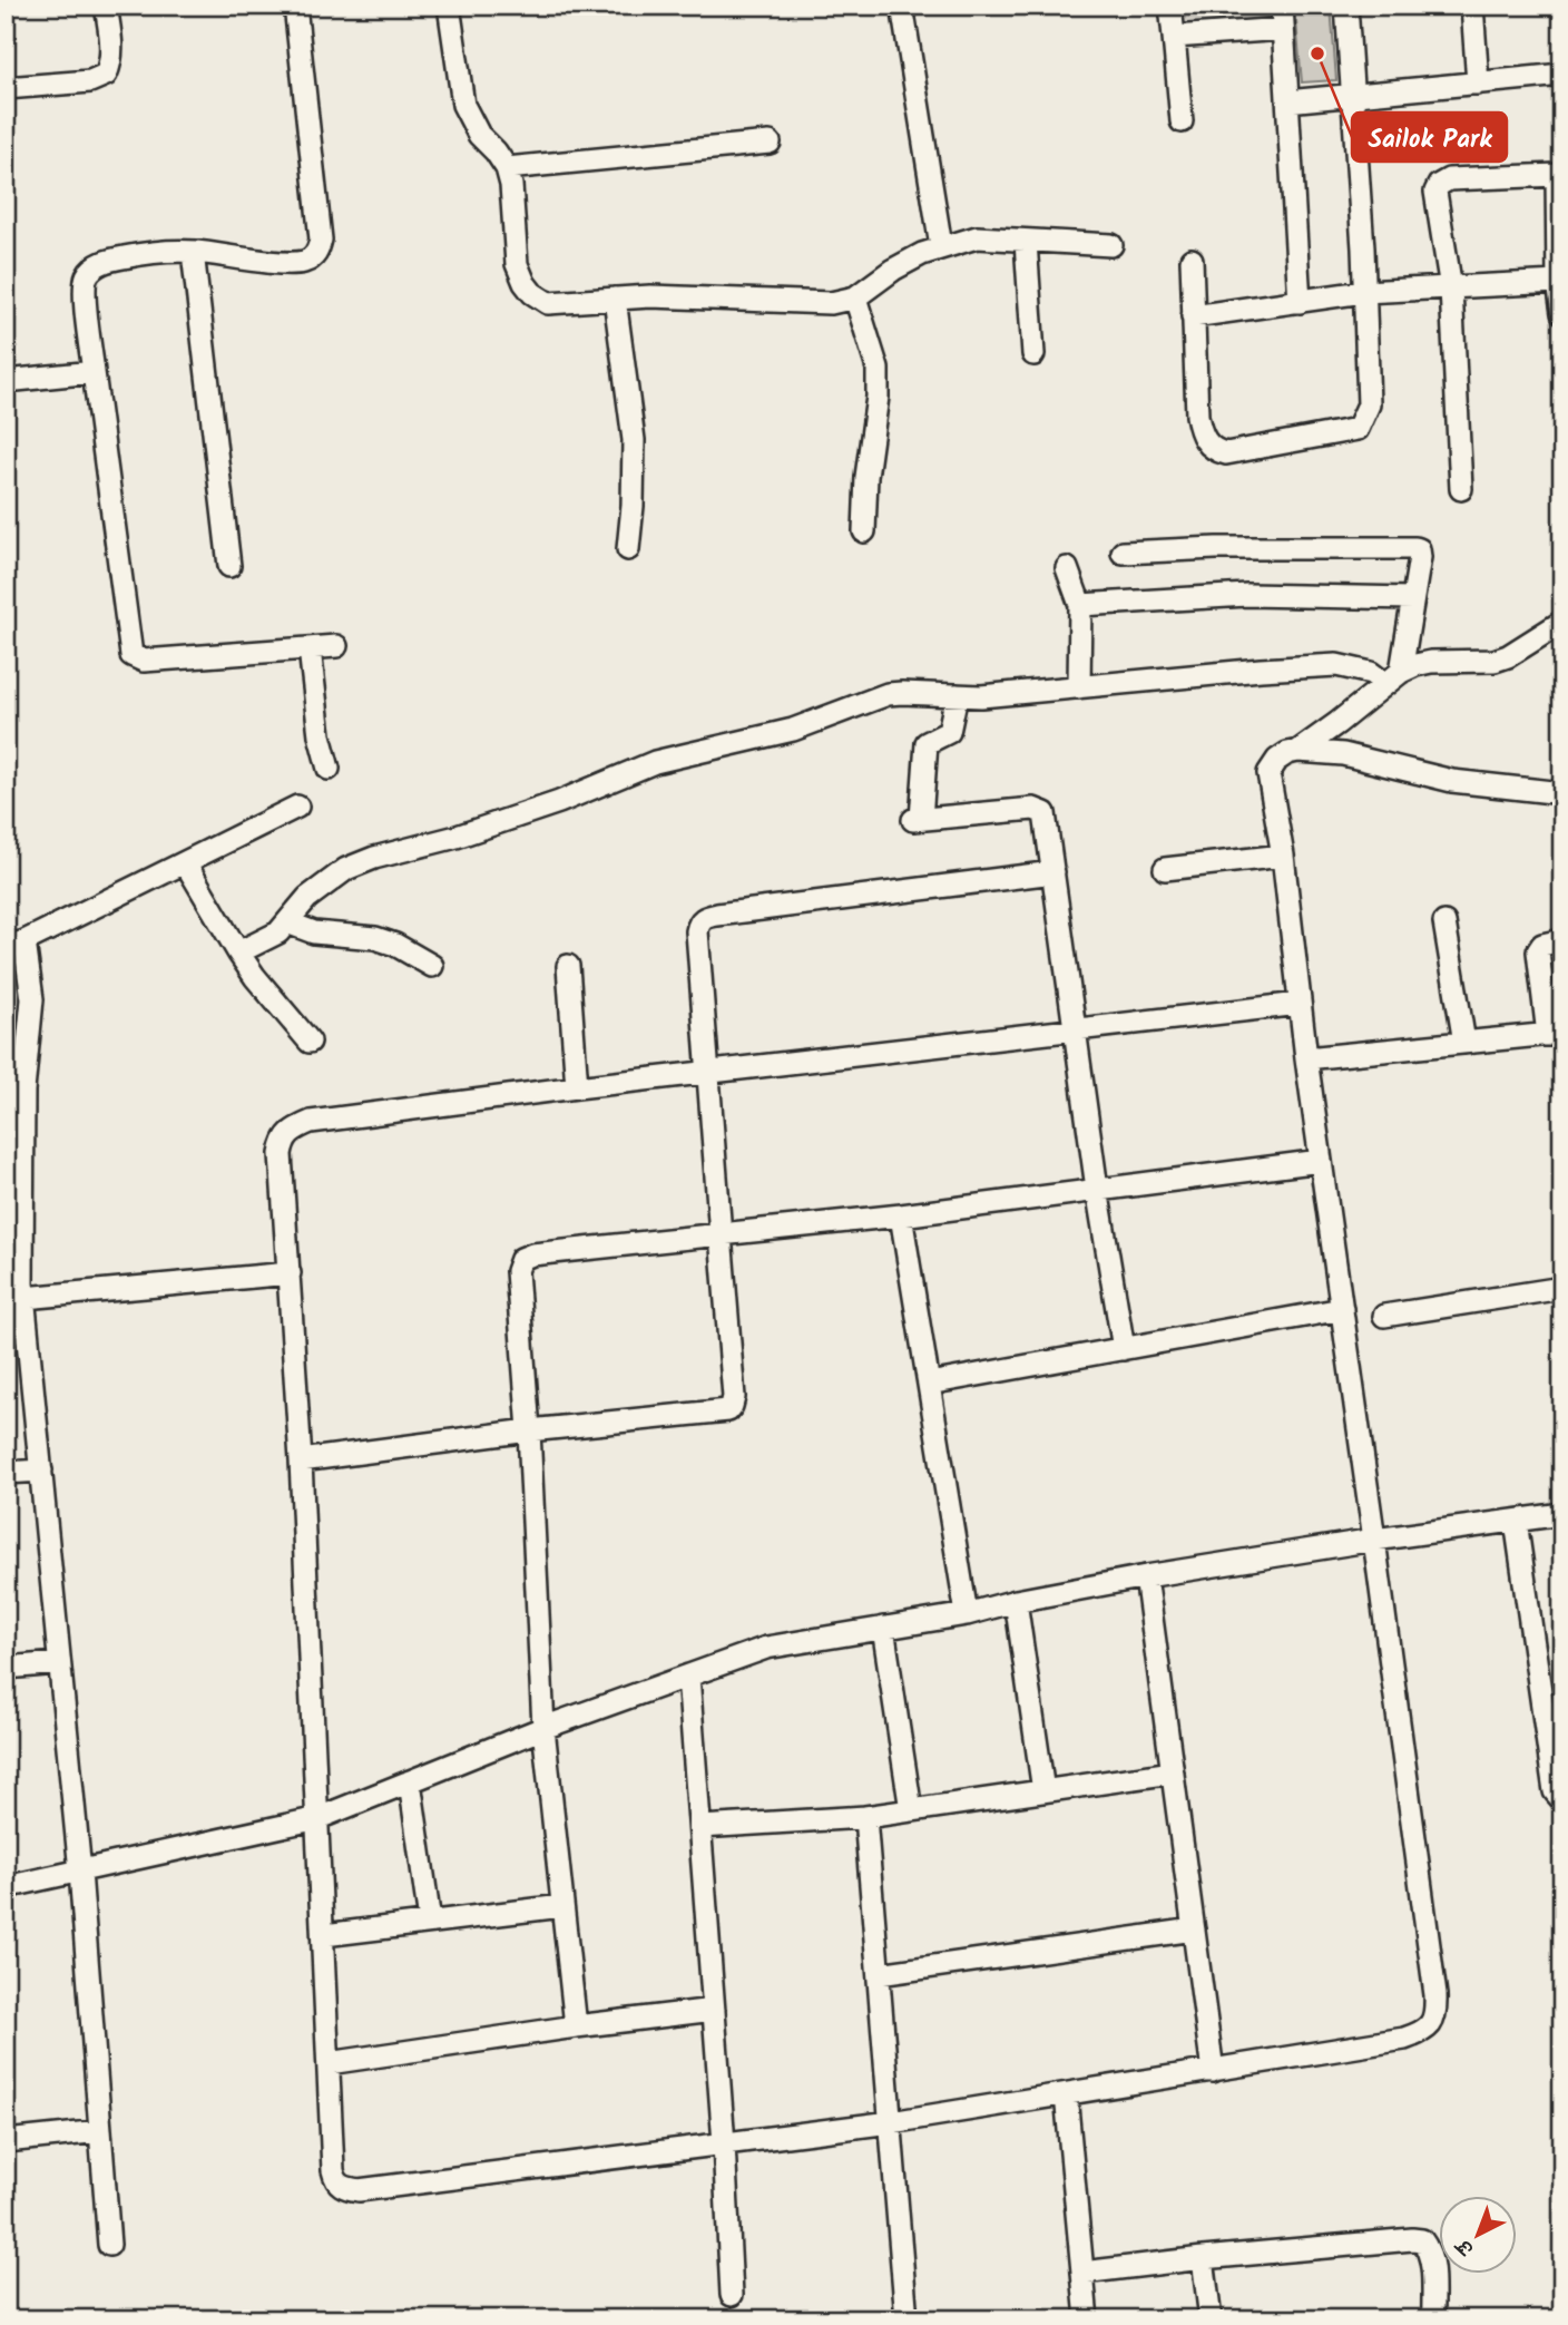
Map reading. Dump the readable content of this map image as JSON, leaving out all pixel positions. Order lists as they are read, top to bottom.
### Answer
{
  "places": ["Sailok Park"],
  "north": "bottom left"
}
